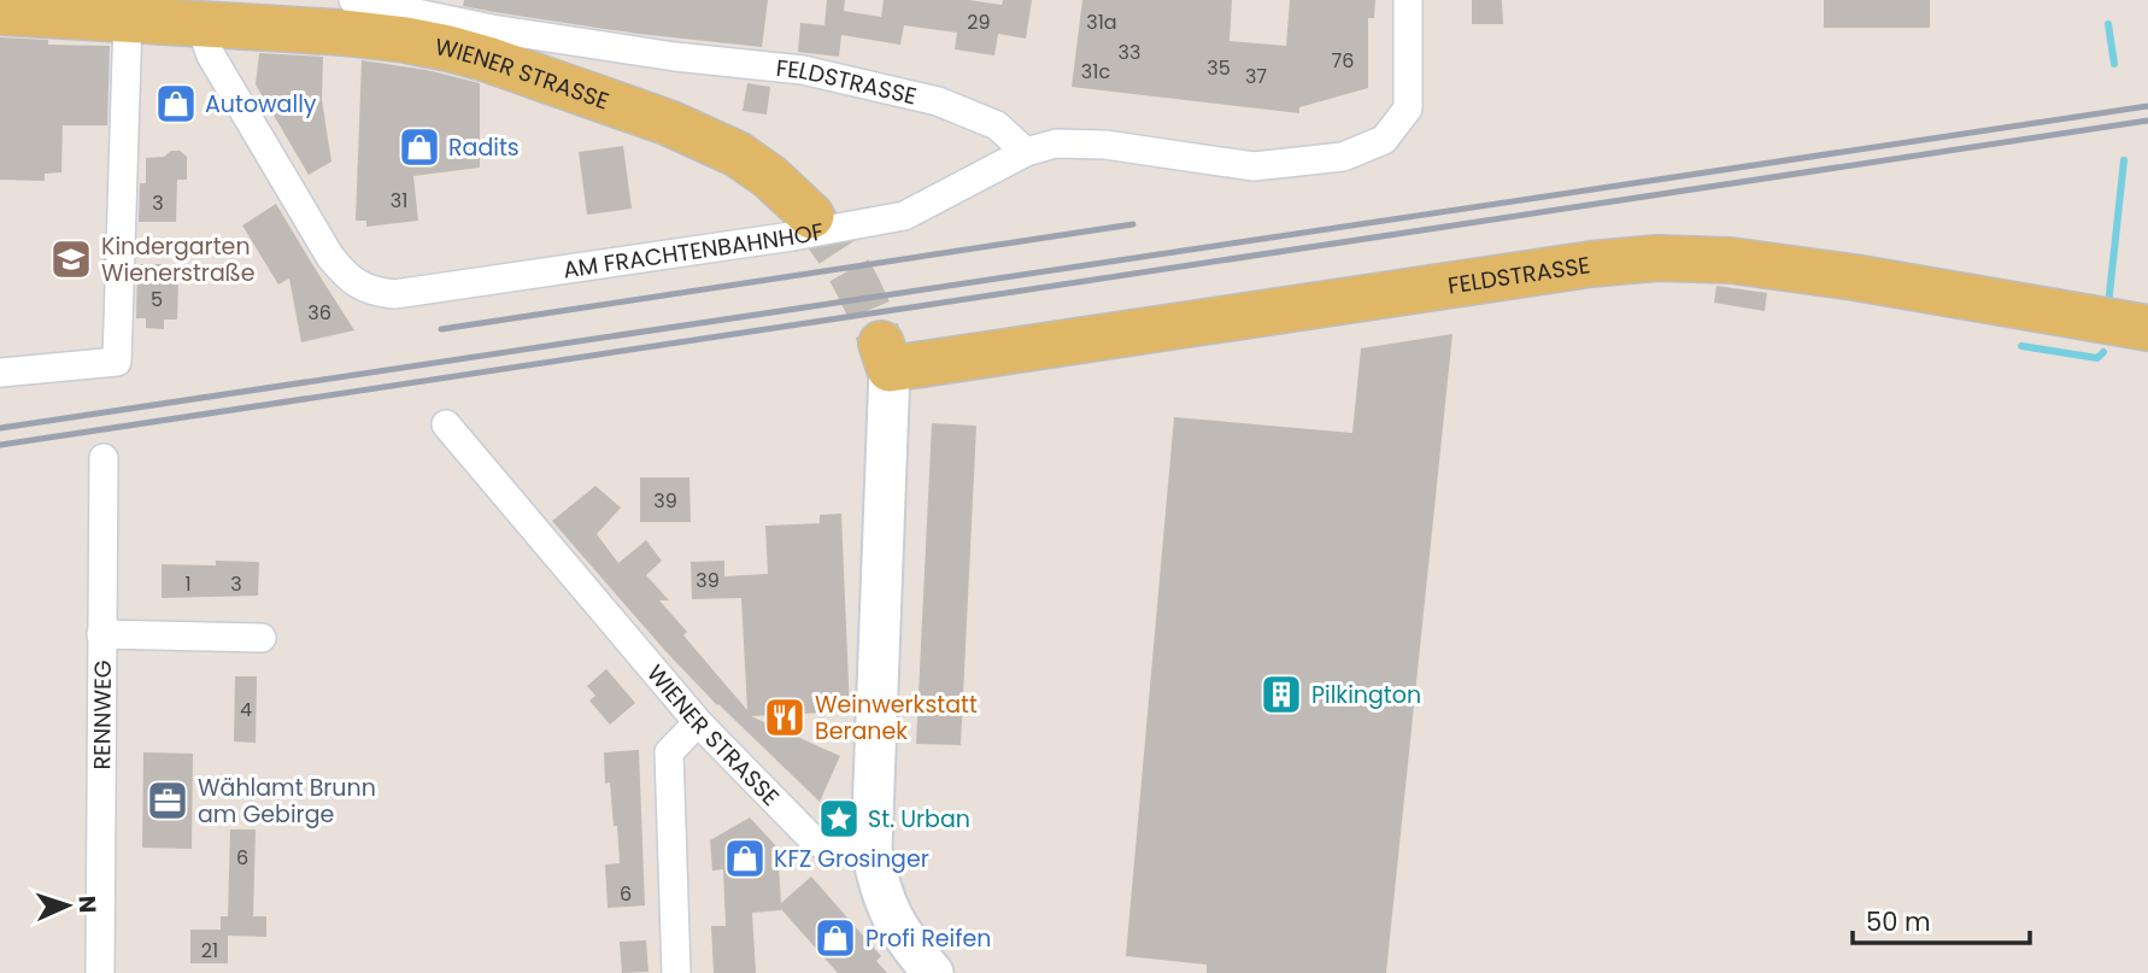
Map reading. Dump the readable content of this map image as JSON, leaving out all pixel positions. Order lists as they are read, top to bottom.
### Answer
{
  "streets": {
    "main road": ["WIENER STRASSE", "FELDSTRASSE"],
    "street": ["AM FRACHTENBAHNHOF", "RENNWEG"]
  },
  "crossings": [
    ["WIENER STRASSE", "AM FRACHTENBAHNHOF"],
    ["FELDSTRASSE", "AM FRACHTENBAHNHOF"]
  ],
  "places": {
    "shop": [
      "Autowally",
      "Radits",
      "KFZ Grosinger",
      "Profi Reifen"
    ],
    "school or university": ["Kindergarten Wienerstraße"],
    "building": ["Pilkington"],
    "restaurant": ["Weinwerkstatt Beranek"],
    "office": ["Wählamt Brunn am Gebirge"],
    "place": ["St. Urban"]
  },
  "house_numbers": [
    "29",
    "31a",
    "33",
    "76",
    "35",
    "31c",
    "37",
    "31",
    "3",
    "5",
    "36",
    "39",
    "39",
    "1",
    "3",
    "4",
    "6",
    "6",
    "21"
  ],
  "scale_bar": "50 m",
  "north": "right"
}
